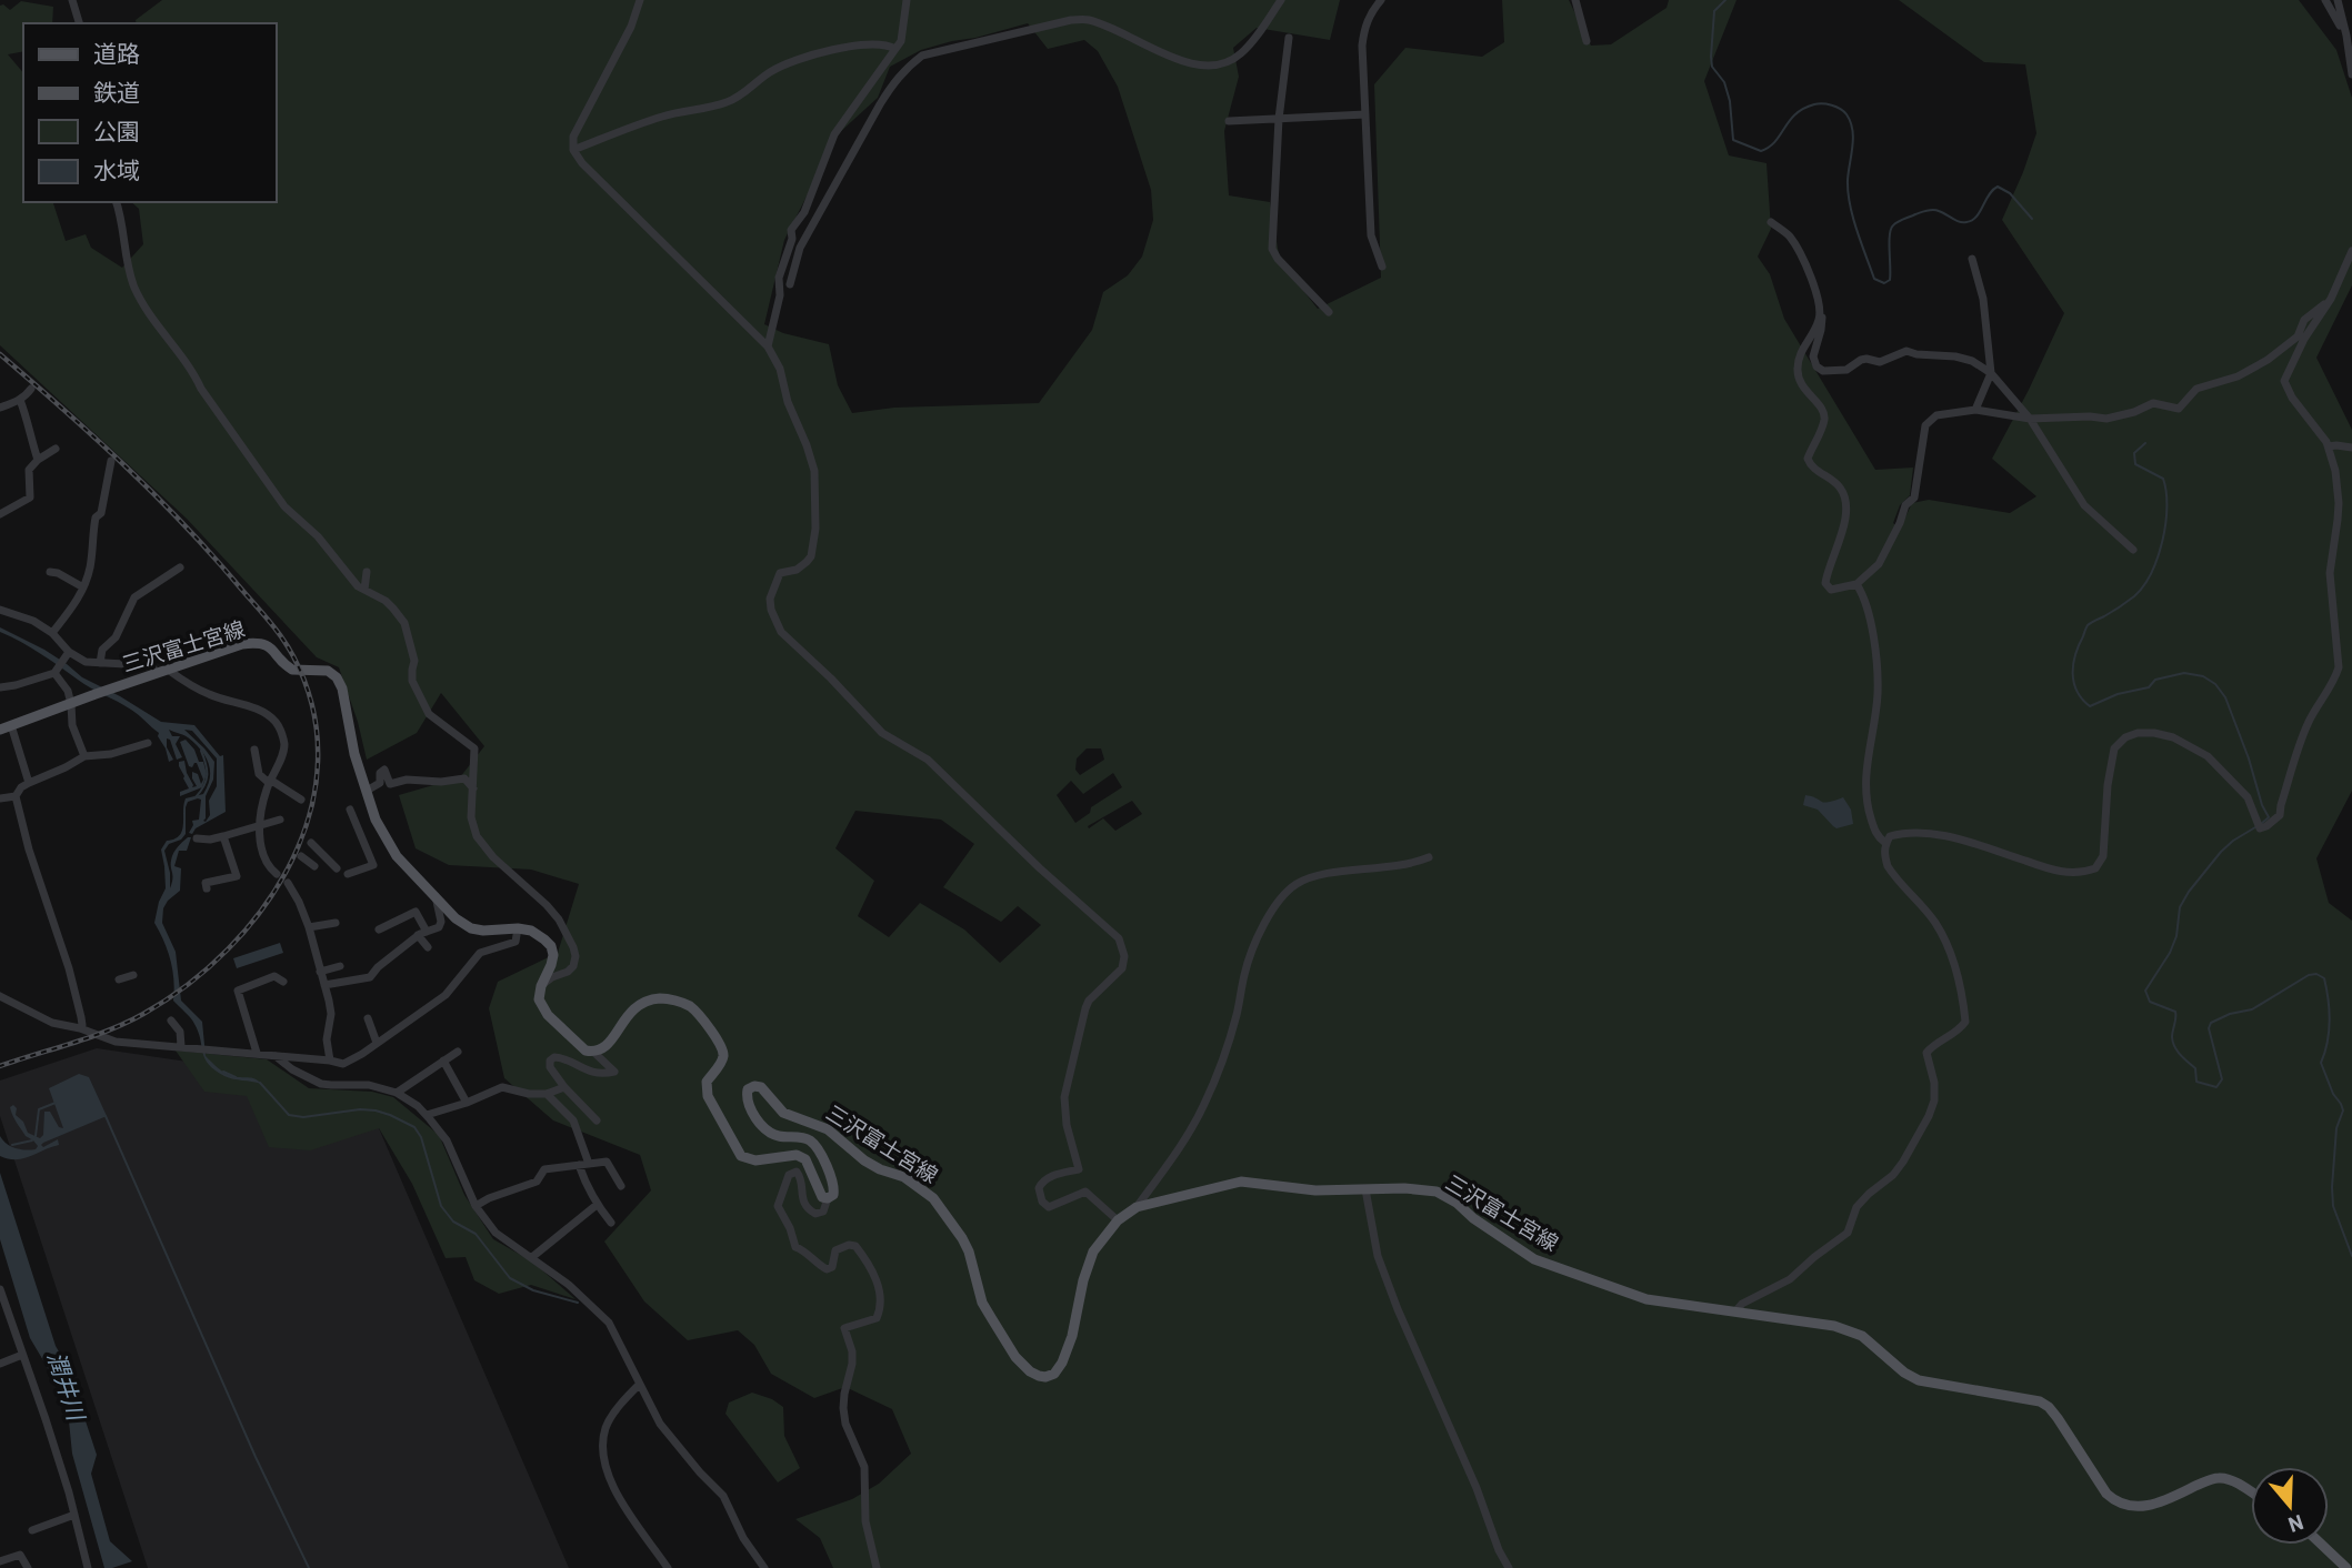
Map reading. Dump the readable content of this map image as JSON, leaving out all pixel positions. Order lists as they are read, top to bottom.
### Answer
{
  "streets": {
    "main road": ["三沢富士宮線"]
  },
  "water": ["潤井川"],
  "legend": [
    "道路",
    "鉄道",
    "公園",
    "水域"
  ],
  "north": "bottom"
}
